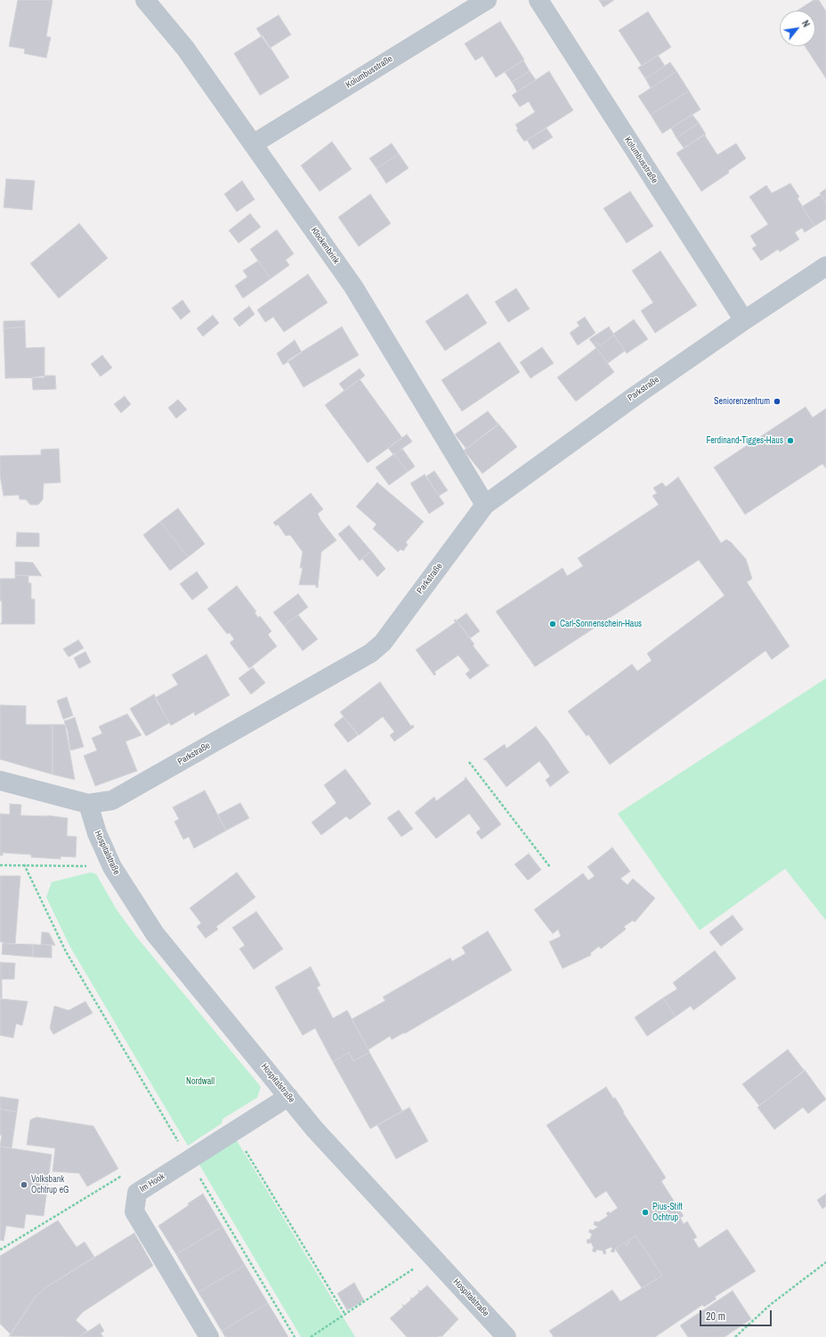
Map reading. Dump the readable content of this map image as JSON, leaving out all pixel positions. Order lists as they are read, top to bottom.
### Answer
{
  "streets": {
    "street": [
      "Kolumbusstraße",
      "Klockenbrink",
      "Parkstraße",
      "Hospitalstraße",
      "Im Hook"
    ]
  },
  "crossings": [
    ["Kolumbusstraße", "Klockenbrink"],
    ["Kolumbusstraße", "Parkstraße"],
    ["Klockenbrink", "Parkstraße"],
    ["Parkstraße", "Hospitalstraße"],
    ["Hospitalstraße", "Im Hook"]
  ],
  "parks": ["Nordwall"],
  "places": [
    "Seniorenzentrum",
    "Ferdinand-Tigges-Haus",
    "Carl-Sonnenschein-Haus",
    "Volksbank Ochtrup eG",
    "Pius-Stift Ochtrup"
  ],
  "scale_bar": "20 m",
  "north": "top right"
}
